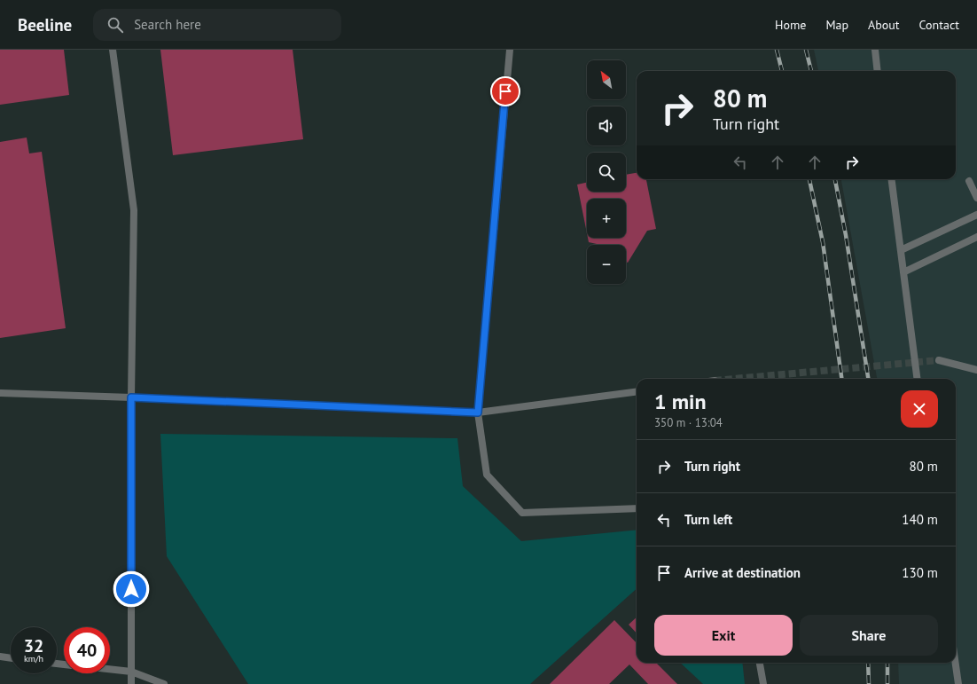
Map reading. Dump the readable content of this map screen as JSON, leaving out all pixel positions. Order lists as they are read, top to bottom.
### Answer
{
  "north": "top left",
  "page": {
    "header": "Beeline",
    "search": "Search here",
    "nav": [
      "Home",
      "Map",
      "About",
      "Contact"
    ],
    "map_buttons": ["+", "−"],
    "turn": ["80 m", "Turn right"],
    "heading": ["1 min", "350 m · 13:04"],
    "list": [
      {
        "name": "Turn right",
        "value": "80 m"
      },
      {
        "name": "Turn left",
        "value": "140 m"
      },
      {
        "name": "Arrive at destination",
        "value": "130 m"
      }
    ],
    "buttons": ["Exit", "Share"],
    "speed": "32 km/h",
    "limit": "40"
  }
}
